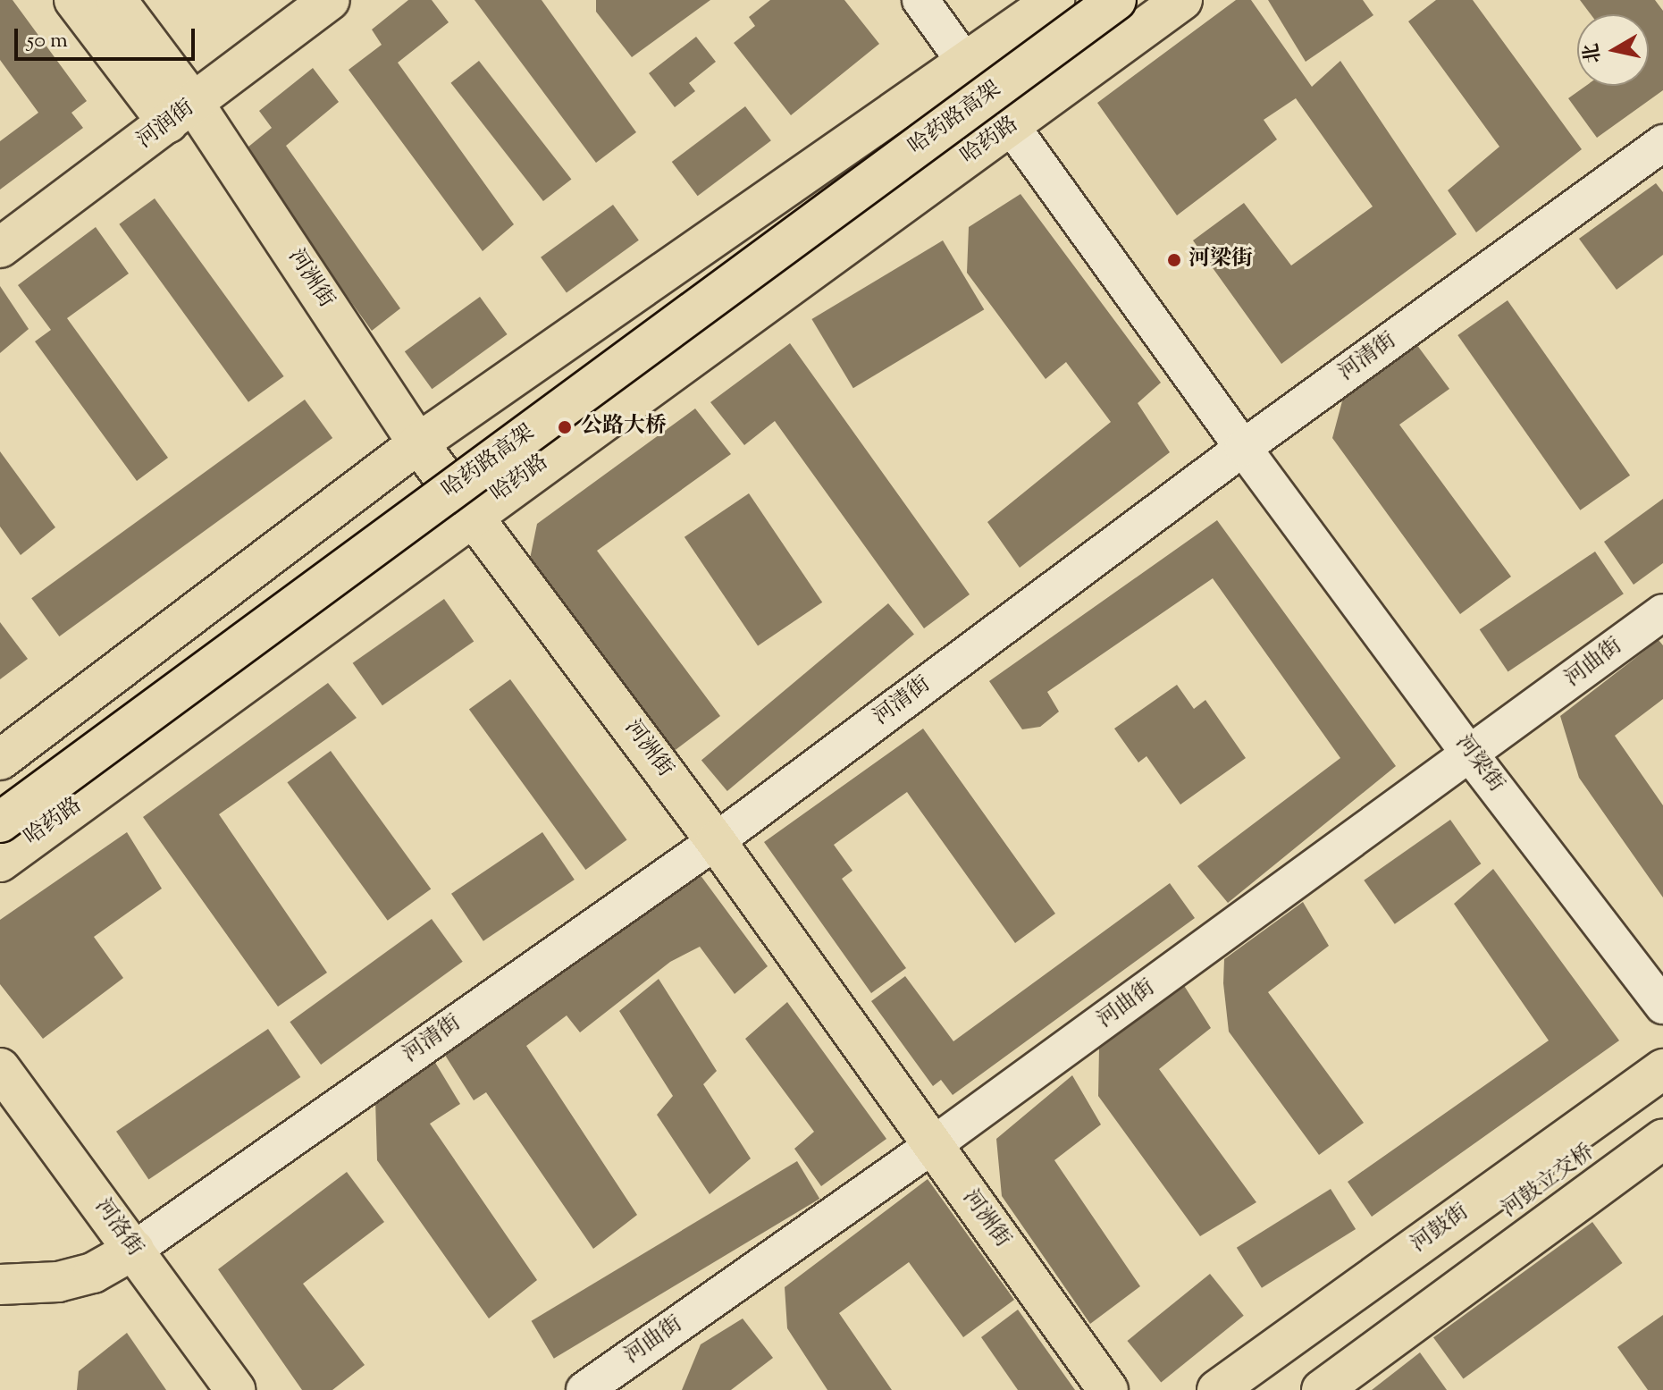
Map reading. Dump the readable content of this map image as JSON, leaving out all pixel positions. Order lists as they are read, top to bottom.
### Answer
{
  "streets": {
    "main road": [
      "哈药路高架",
      "河润街",
      "哈药路",
      "河洲街",
      "河鼓立交桥",
      "河洛街",
      "河鼓街"
    ],
    "street": ["河清街", "河曲街", "河梁街"]
  },
  "crossings": [
    ["河润街", "河洲街"],
    ["哈药路", "河洲街"],
    ["哈药路", "河梁街"],
    ["河洲街", "河清街"],
    ["河洲街", "河曲街"],
    ["河清街", "河梁街"],
    ["河清街", "河洛街"],
    ["河曲街", "河梁街"]
  ],
  "places": ["河梁街", "公路大桥"],
  "scale_bar": "50 m",
  "north": "left"
}
